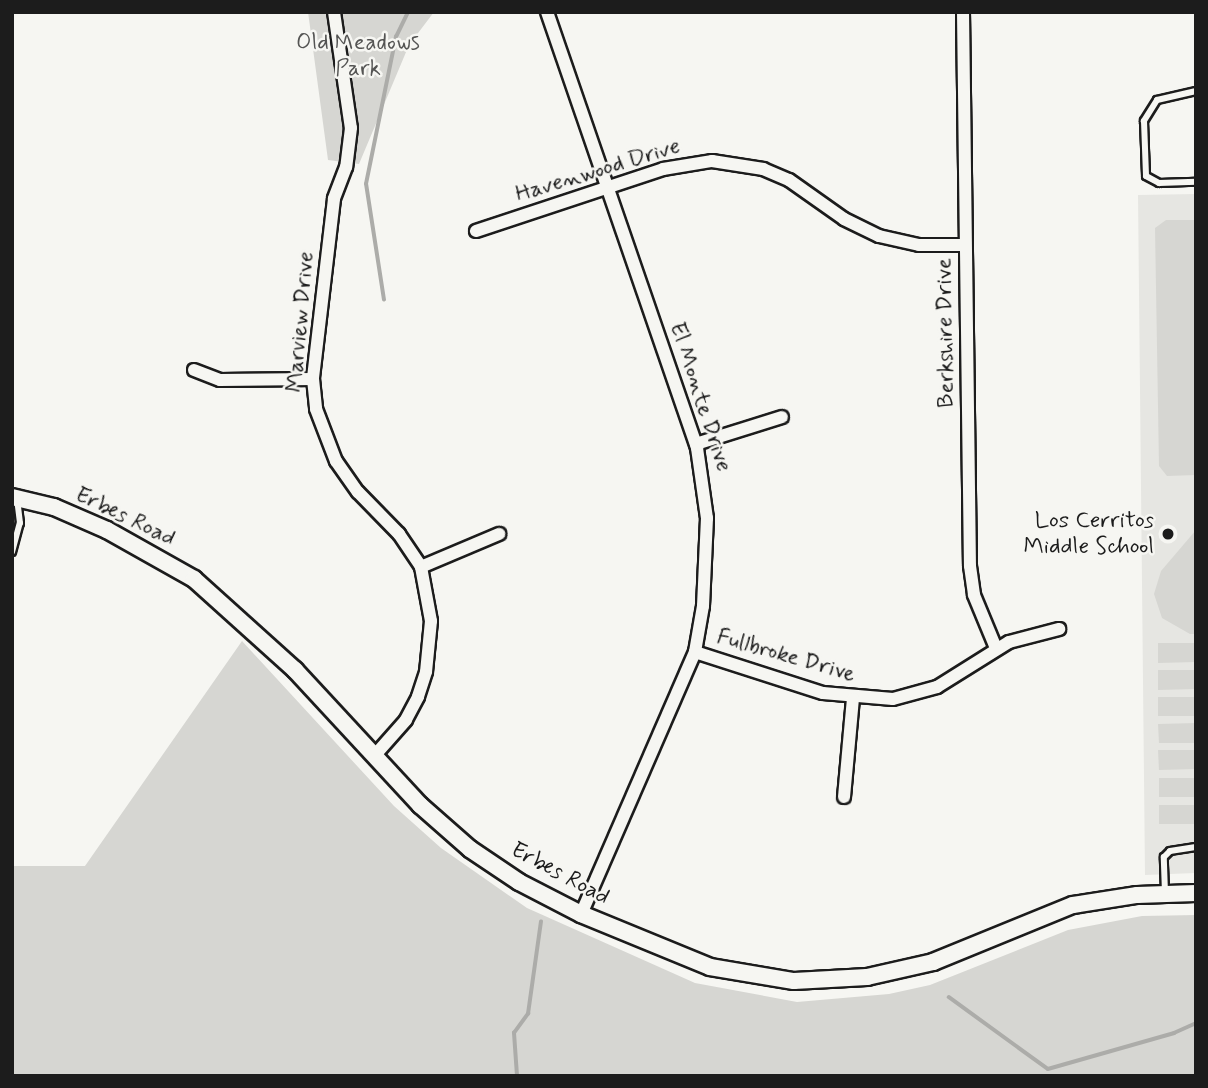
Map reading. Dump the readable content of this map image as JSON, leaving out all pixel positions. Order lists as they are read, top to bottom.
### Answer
{
  "streets": {
    "main road": ["Erbes Road"],
    "street": [
      "Havenwood Drive",
      "Marview Drive",
      "Berkshire Drive",
      "El Monte Drive",
      "Fullbroke Drive"
    ]
  },
  "crossings": [
    ["Havenwood Drive", "Berkshire Drive"],
    ["Havenwood Drive", "El Monte Drive"],
    ["Marview Drive", "Erbes Road"],
    ["Berkshire Drive", "Fullbroke Drive"],
    ["El Monte Drive", "Erbes Road"],
    ["El Monte Drive", "Fullbroke Drive"]
  ],
  "parks": ["Old Meadows Park"],
  "places": ["Los Cerritos Middle School"]
}
